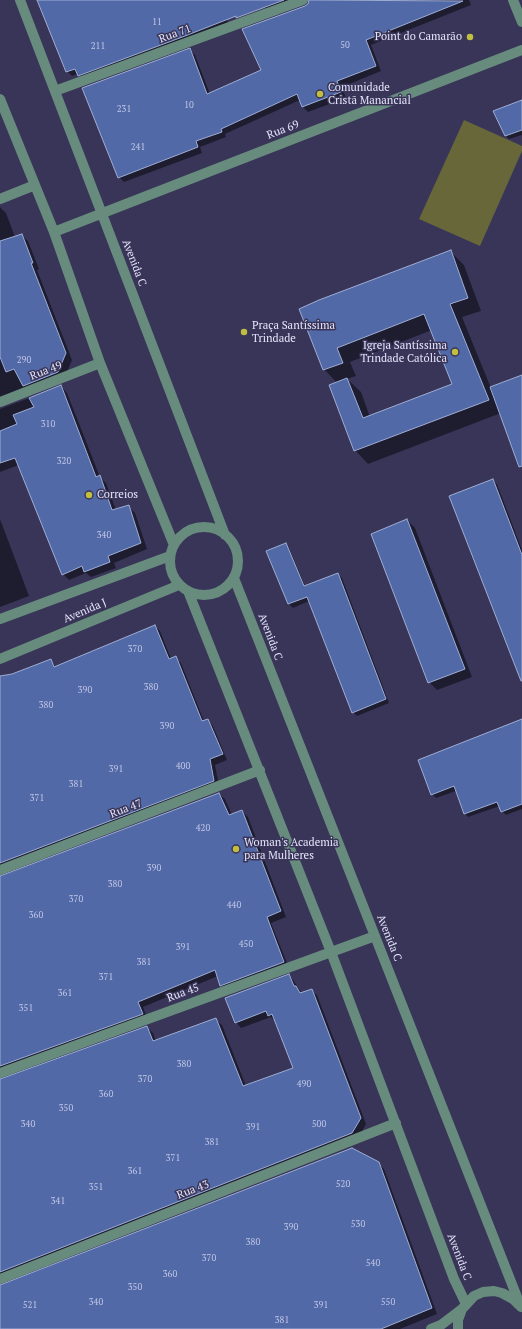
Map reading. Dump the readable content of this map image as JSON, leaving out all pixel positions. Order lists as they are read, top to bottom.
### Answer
{
  "streets": {
    "street": [
      "Rua 71",
      "Rua 69",
      "Avenida C",
      "Rua 49",
      "Avenida J",
      "Rua 47",
      "Rua 45",
      "Rua 43"
    ]
  },
  "crossings": [
    ["Rua 71", "Avenida C"],
    ["Rua 69", "Avenida C"],
    ["Avenida C", "Avenida J"],
    ["Avenida C", "Rua 47"],
    ["Avenida C", "Rua 45"],
    ["Avenida C", "Rua 43"]
  ],
  "places": [
    "Point do Camarão",
    "Comunidade Cristã Manancial",
    "Praça Santíssima Trindade",
    "Igreja Santíssima Trindade Católica",
    "Correios",
    "Woman's Academia para Mulheres"
  ],
  "house_numbers": [
    "11",
    "50",
    "211",
    "10",
    "231",
    "241",
    "290",
    "310",
    "320",
    "340",
    "370",
    "380",
    "390",
    "380",
    "390",
    "400",
    "391",
    "381",
    "371",
    "420",
    "390",
    "380",
    "370",
    "440",
    "360",
    "450",
    "391",
    "381",
    "371",
    "361",
    "351",
    "380",
    "370",
    "490",
    "360",
    "350",
    "340",
    "500",
    "391",
    "381",
    "371",
    "361",
    "520",
    "351",
    "341",
    "530",
    "390",
    "380",
    "370",
    "540",
    "360",
    "350",
    "340",
    "550",
    "521",
    "391",
    "381"
  ]
}
